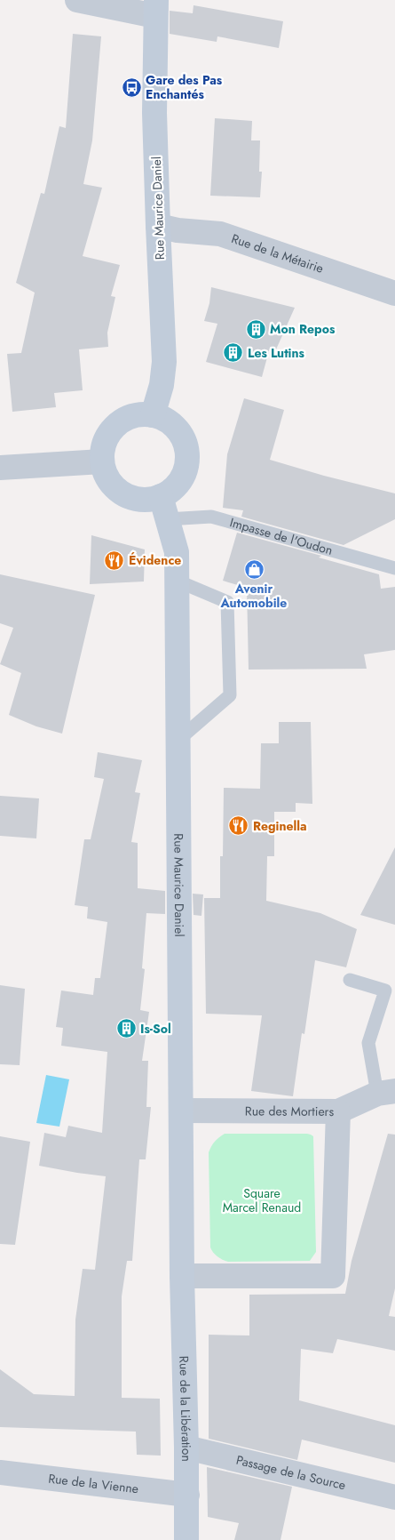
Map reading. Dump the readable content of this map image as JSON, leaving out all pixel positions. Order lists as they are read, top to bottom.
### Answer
{
  "streets": {
    "street": [
      "Rue Maurice Daniel",
      "Rue de la Métairie",
      "Rue des Mortiers",
      "Rue de la Libération",
      "Passage de la Source",
      "Rue de la Vienne"
    ],
    "lane": ["Impasse de l'Oudon"]
  },
  "crossings": [
    ["Rue Maurice Daniel", "Rue de la Métairie"],
    ["Rue Maurice Daniel", "Impasse de l'Oudon"],
    ["Rue Maurice Daniel", "Rue des Mortiers"],
    ["Rue Maurice Daniel", "Rue de la Libération"],
    ["Rue de la Libération", "Passage de la Source"],
    ["Rue de la Libération", "Rue de la Vienne"]
  ],
  "parks": ["Square Marcel Renaud"],
  "places": {
    "bus stop": ["Gare des Pas Enchantés"],
    "building": ["Mon Repos", "Les Lutins", "Is-Sol"],
    "restaurant": ["Évidence", "Reginella"],
    "shop": ["Avenir Automobile"]
  }
}
